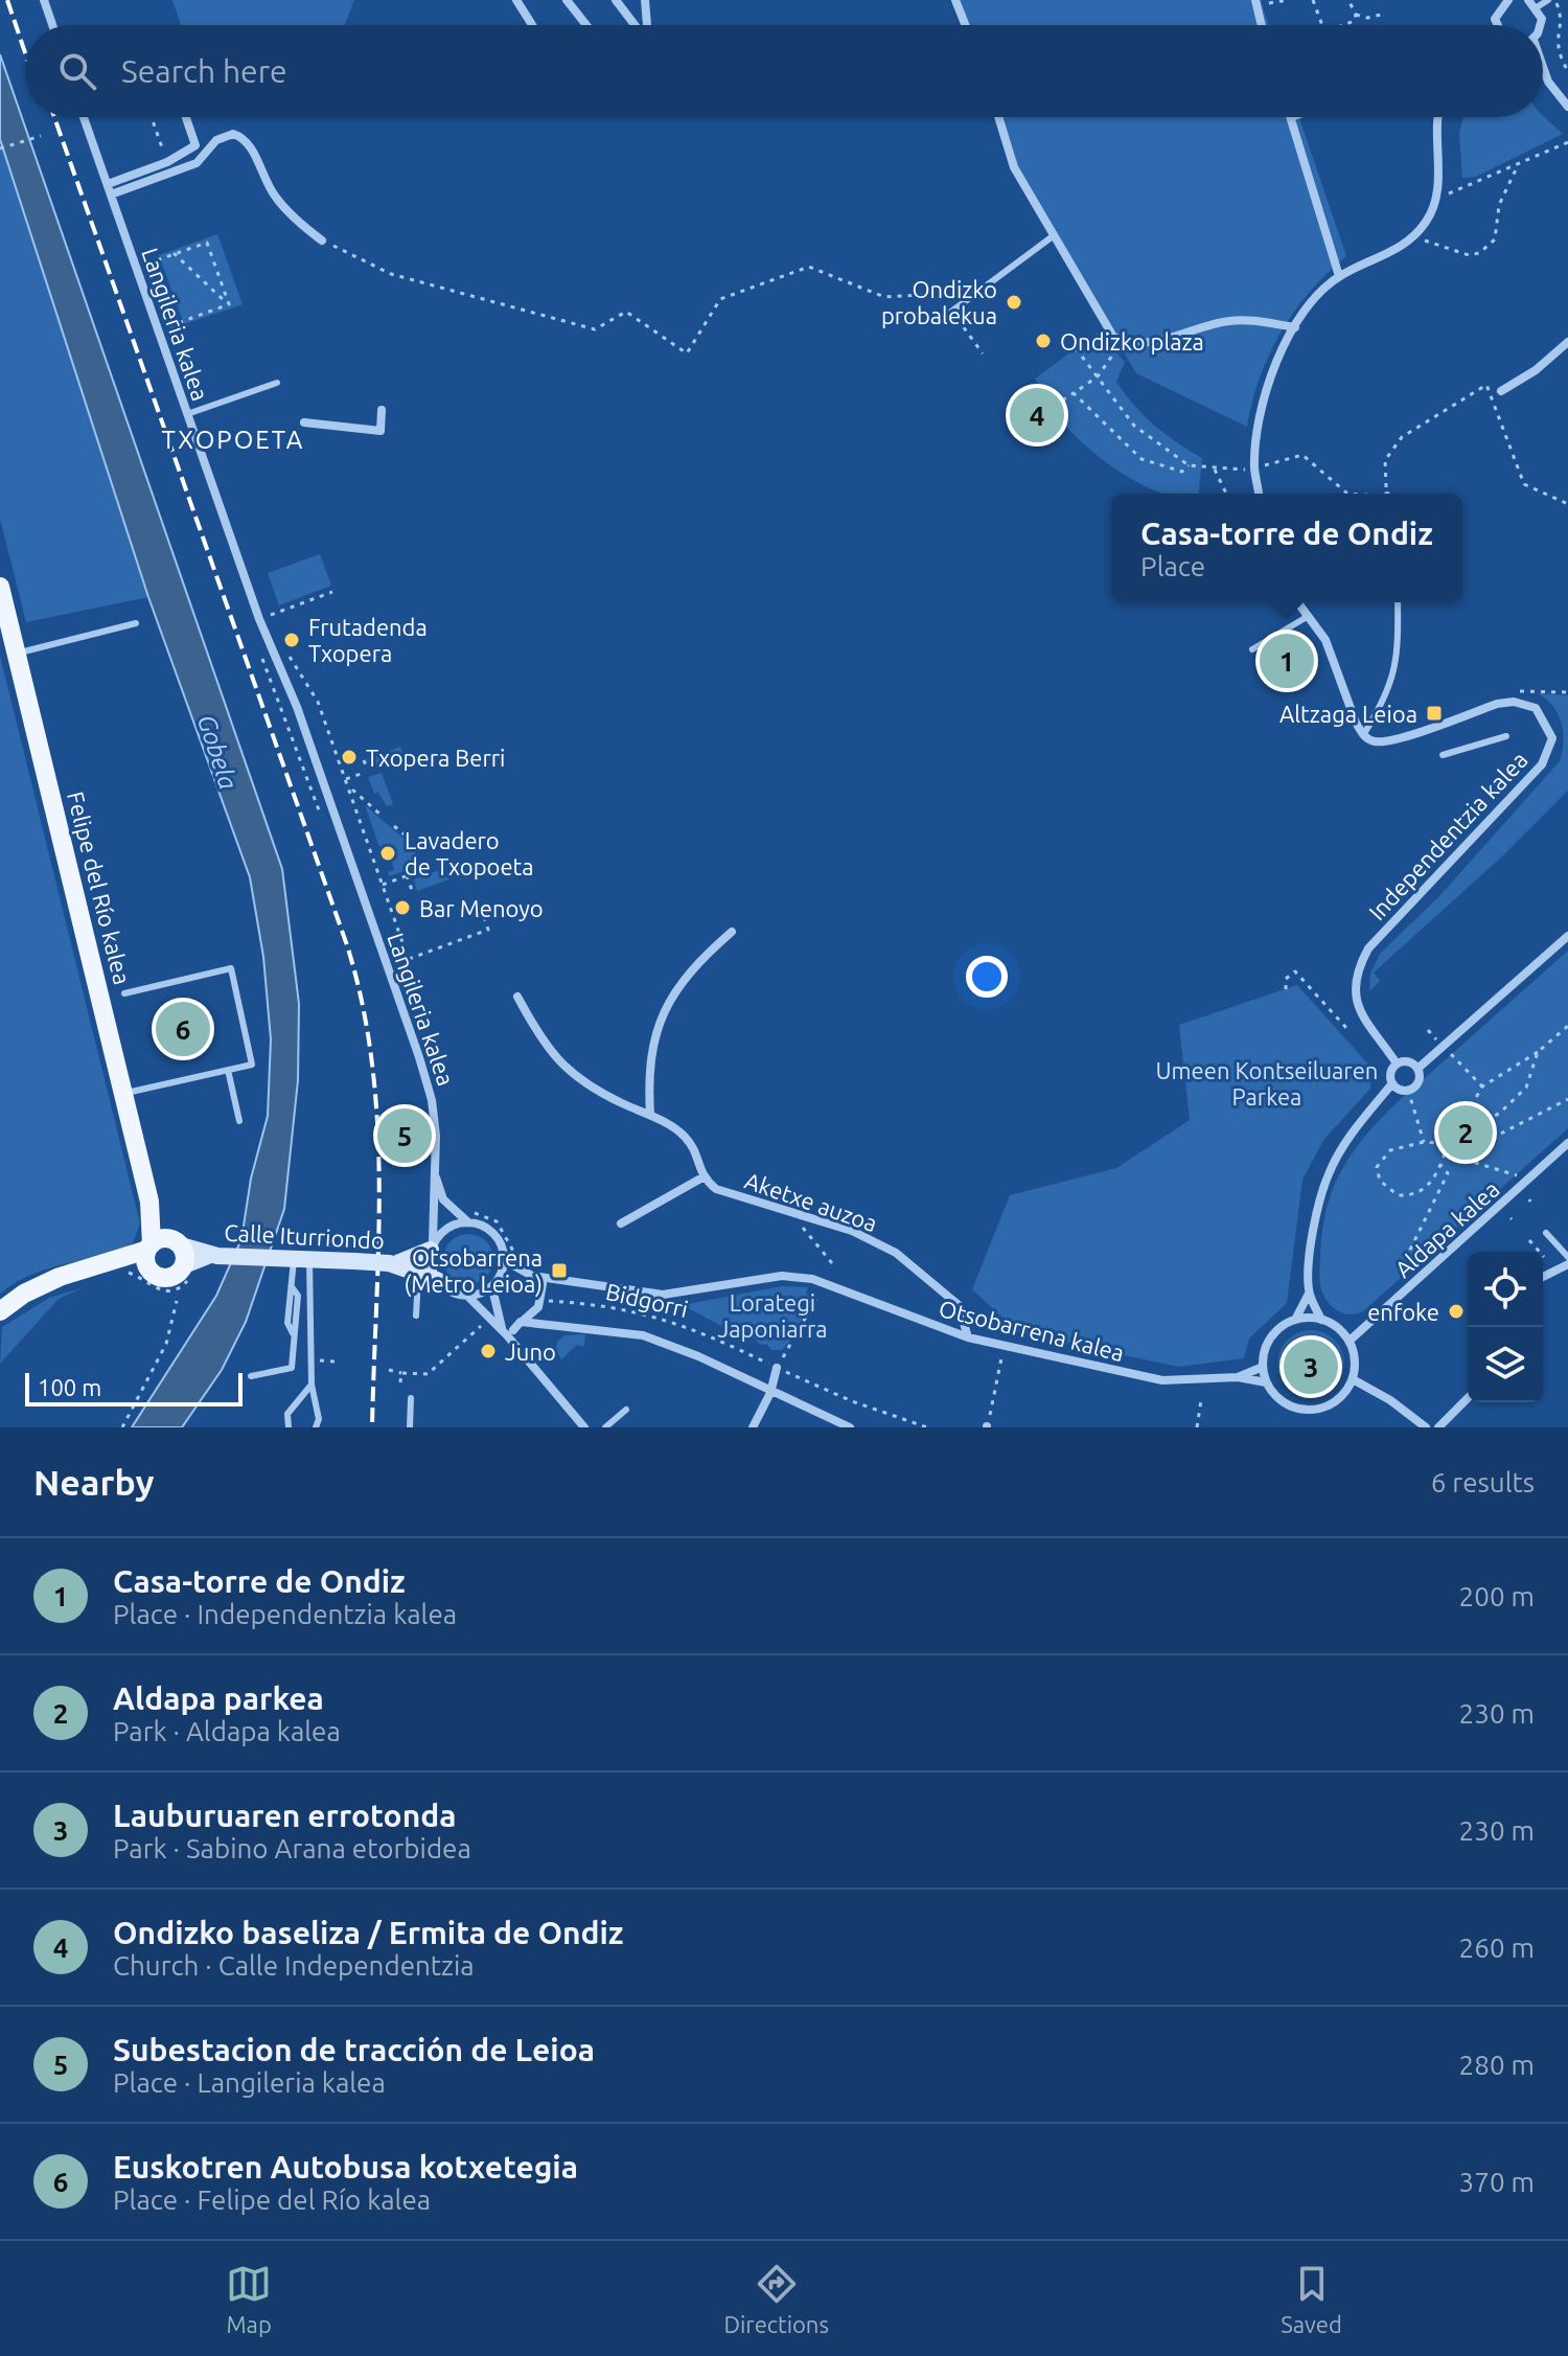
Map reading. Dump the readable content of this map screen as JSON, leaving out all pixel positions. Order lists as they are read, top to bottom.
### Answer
{
  "streets": {
    "main road": ["Felipe del Río kalea"],
    "street": [
      "Langileria kalea",
      "Independentzia kalea",
      "Aketxe auzoa",
      "Aldapa kalea",
      "Calle Iturriondo",
      "Otsobarrena kalea"
    ],
    "path": ["Bidgorri"]
  },
  "crossings": [
    ["Langileria kalea", "Calle Iturriondo"],
    ["Langileria kalea", "Otsobarrena kalea"],
    ["Felipe del Río kalea", "Calle Iturriondo"],
    ["Aketxe auzoa", "Otsobarrena kalea"],
    ["Calle Iturriondo", "Otsobarrena kalea"]
  ],
  "districts": ["TXOPOETA"],
  "water": ["Gobela"],
  "parks": ["Umeen Kontseiluaren Parkea", "Lorategi Japoniarra"],
  "places": {
    "other": [
      "Ondizko probalekua",
      "Ondizko plaza",
      "Frutadenda Txopera",
      "Txopera Berri",
      "Lavadero de Txopoeta",
      "Bar Menoyo",
      "enfoke",
      "Juno"
    ],
    "transit": ["Altzaga Leioa", "Otsobarrena (Metro Leioa)"]
  },
  "scale_bar": "100 m",
  "page": {
    "search": "Search here",
    "pins": [
      "4",
      "1",
      "6",
      "2",
      "5",
      "3"
    ],
    "popup": ["Casa-torre de Ondiz", "Place"],
    "scale": "100 m",
    "heading": ["Nearby", "6 results"],
    "list": [
      {
        "mark": "1",
        "name": "Casa-torre de Ondiz",
        "note": "Place · Independentzia kalea",
        "value": "200 m"
      },
      {
        "mark": "2",
        "name": "Aldapa parkea",
        "note": "Park · Aldapa kalea",
        "value": "230 m"
      },
      {
        "mark": "3",
        "name": "Lauburuaren errotonda",
        "note": "Park · Sabino Arana etorbidea",
        "value": "230 m"
      },
      {
        "mark": "4",
        "name": "Ondizko baseliza / Ermita de Ondiz",
        "note": "Church · Calle Independentzia",
        "value": "260 m"
      },
      {
        "mark": "5",
        "name": "Subestacion de tracción de Leioa",
        "note": "Place · Langileria kalea",
        "value": "280 m"
      },
      {
        "mark": "6",
        "name": "Euskotren Autobusa kotxetegia",
        "note": "Place · Felipe del Río kalea",
        "value": "370 m"
      }
    ],
    "nav": ["Map", "Directions", "Saved"]
  }
}
